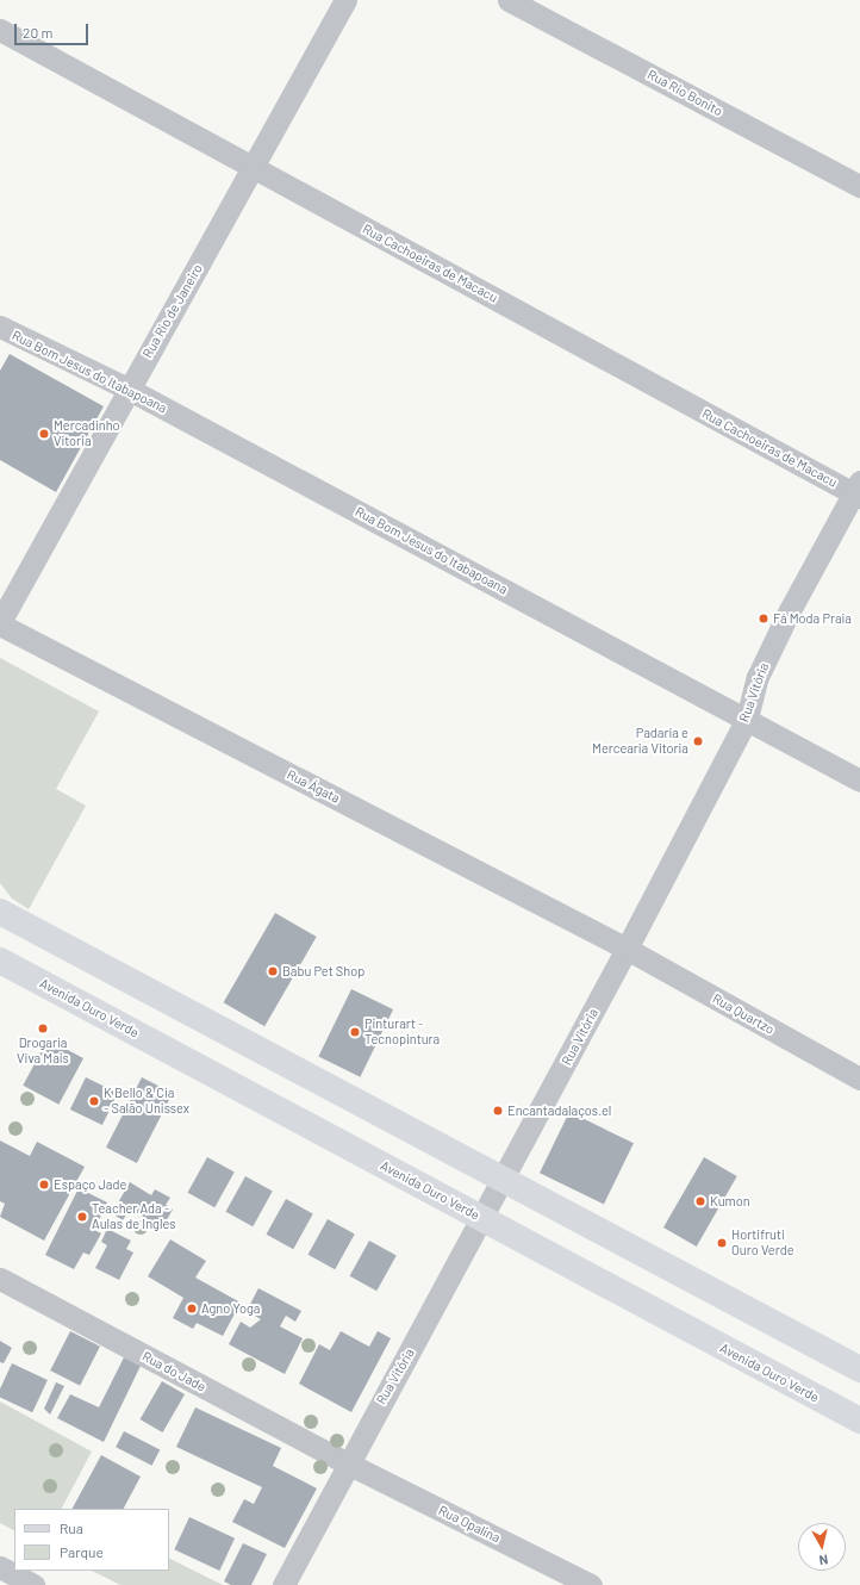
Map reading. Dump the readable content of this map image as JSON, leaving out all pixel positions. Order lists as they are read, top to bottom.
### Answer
{
  "streets": {
    "street": [
      "Rua Rio Bonito",
      "Rua Cachoeiras de Macacu",
      "Rua Rio de Janeiro",
      "Rua Bom Jesus do Itabapoana",
      "Rua Vitória",
      "Rua Ágata",
      "Avenida Ouro Verde",
      "Rua Quartzo",
      "Rua do Jade",
      "Rua Opalina"
    ]
  },
  "crossings": [
    ["Rua Cachoeiras de Macacu", "Rua Rio de Janeiro"],
    ["Rua Cachoeiras de Macacu", "Rua Vitória"],
    ["Rua Rio de Janeiro", "Rua Bom Jesus do Itabapoana"],
    ["Rua Rio de Janeiro", "Rua Ágata"],
    ["Rua Bom Jesus do Itabapoana", "Rua Vitória"],
    ["Rua Vitória", "Rua Ágata"],
    ["Rua Vitória", "Avenida Ouro Verde"],
    ["Rua Vitória", "Rua Quartzo"],
    ["Rua Vitória", "Rua do Jade"],
    ["Rua Vitória", "Rua Opalina"],
    ["Rua Ágata", "Rua Quartzo"],
    ["Rua do Jade", "Rua Opalina"]
  ],
  "places": [
    "Mercadinho Vitoria",
    "Fá Moda Praia",
    "Padaria e Mercearia Vitoria",
    "Babu Pet Shop",
    "Drogaria Viva Mais",
    "Pinturart - Tecnopintura",
    "K Bello & Cia - Salão Unissex",
    "Encantadalaços.el",
    "Espaço Jade",
    "Kumon",
    "Teacher Ada - Aulas de Ingles",
    "Hortifruti Ouro Verde",
    "Agno Yoga"
  ],
  "legend": ["Rua", "Parque"],
  "scale_bar": "20 m",
  "north": "bottom"
}
